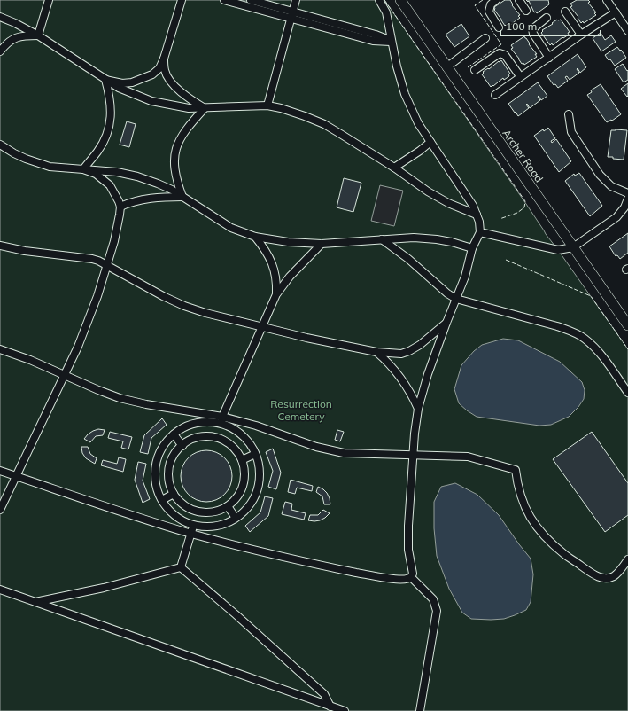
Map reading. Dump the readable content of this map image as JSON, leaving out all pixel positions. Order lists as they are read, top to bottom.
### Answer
{
  "streets": {
    "main road": ["Archer Road"]
  },
  "parks": ["Resurrection Cemetery"],
  "scale_bar": "100 m"
}
